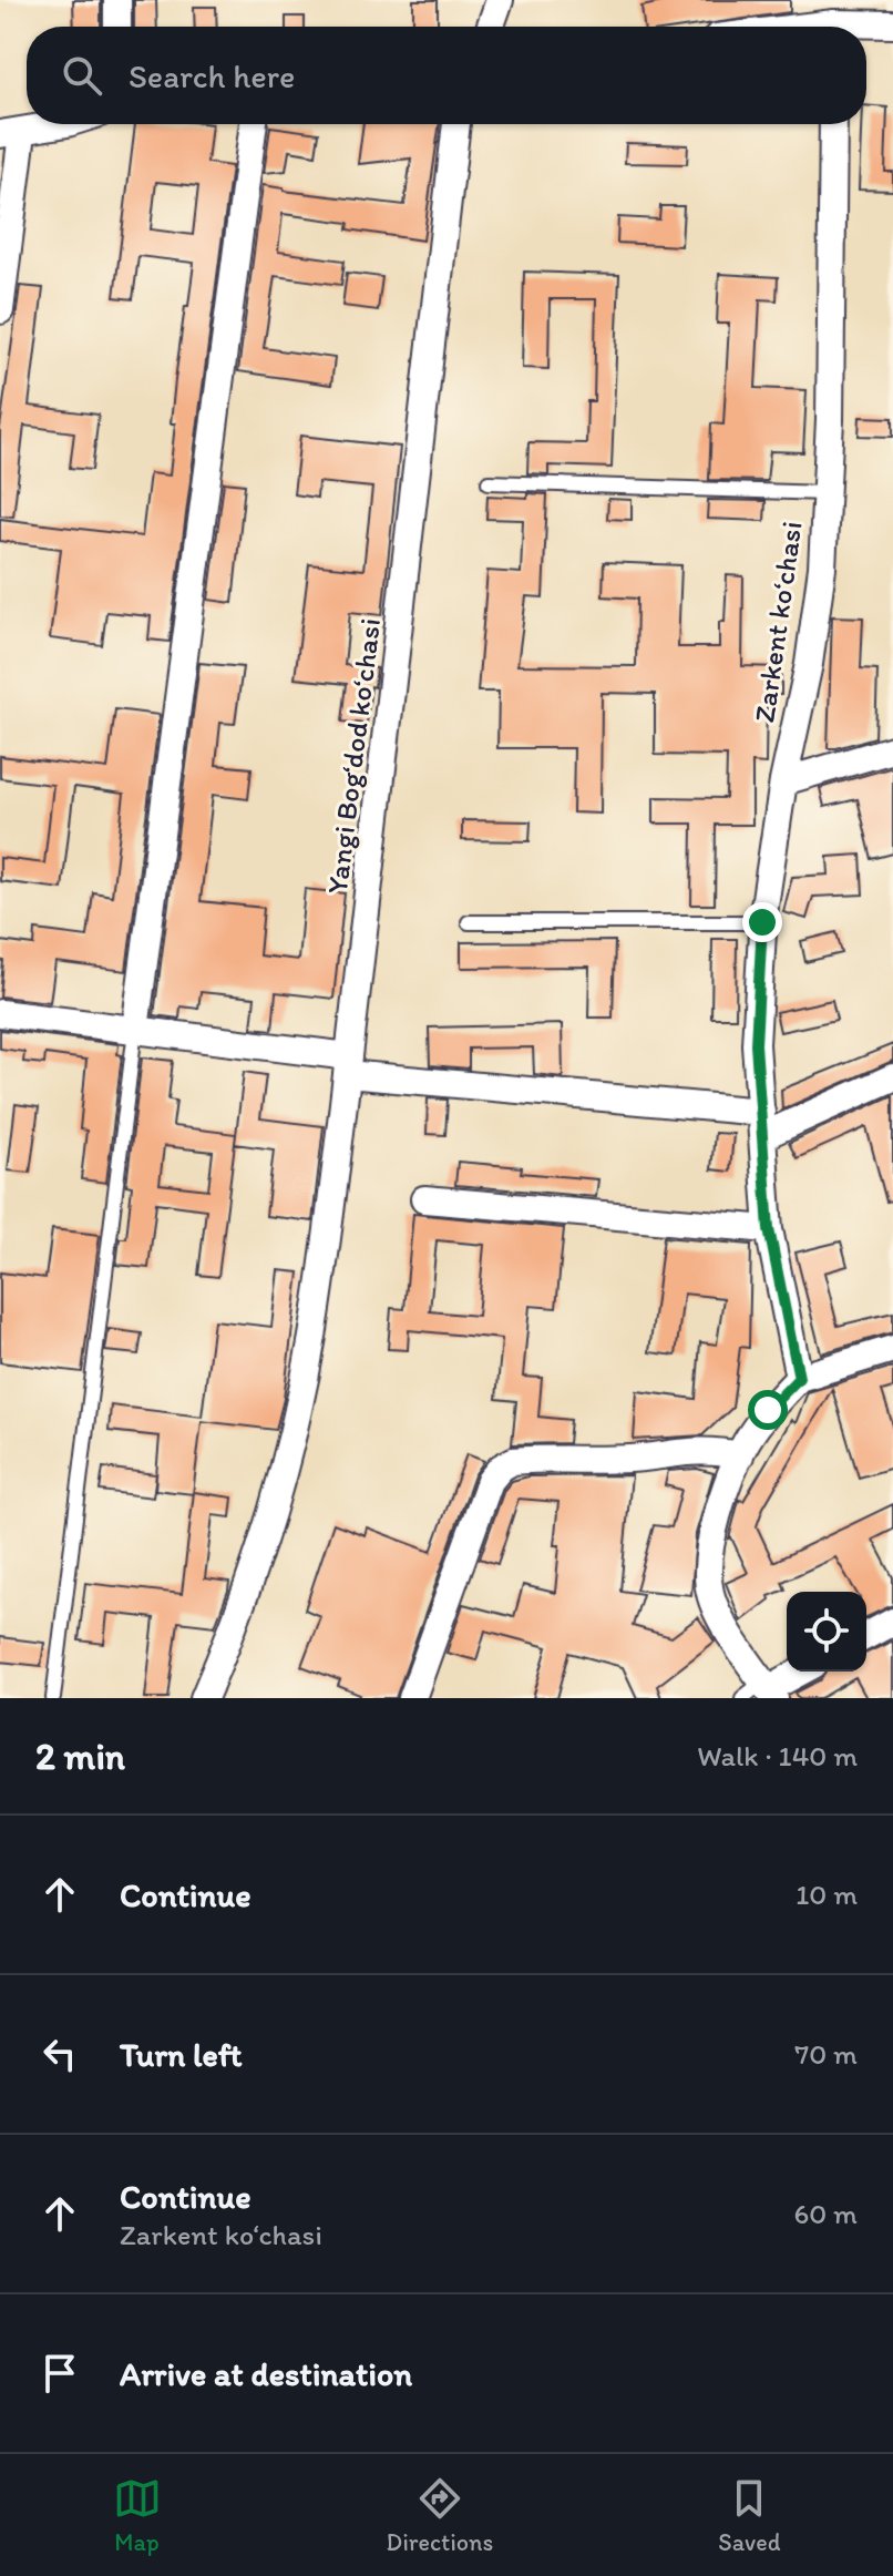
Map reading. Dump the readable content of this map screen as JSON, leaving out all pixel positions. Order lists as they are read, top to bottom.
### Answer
{
  "streets": {
    "street": ["Zarkent koʻchasi", "Yangi Bogʻdod koʻchasi"]
  },
  "page": {
    "search": "Search here",
    "heading": ["2 min", "Walk · 140 m"],
    "list": [
      ["Continue", "10 m"],
      ["Turn left", "70 m"],
      ["Continue", "Zarkent koʻchasi", "60 m"],
      "Arrive at destination"
    ],
    "nav": ["Map", "Directions", "Saved"]
  }
}
